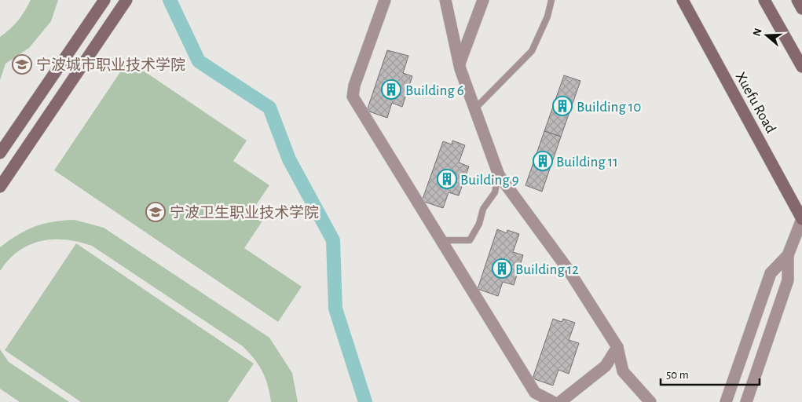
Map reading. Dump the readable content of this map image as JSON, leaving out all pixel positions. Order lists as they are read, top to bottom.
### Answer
{
  "streets": {
    "main road": ["Xuefu Road"]
  },
  "places": {
    "school or university": ["宁波城市职业技术学院", "宁波卫生职业技术学院"],
    "building": [
      "Building 6",
      "Building 10",
      "Building 11",
      "Building 9",
      "Building 12"
    ]
  },
  "scale_bar": "50 m",
  "north": "left"
}
